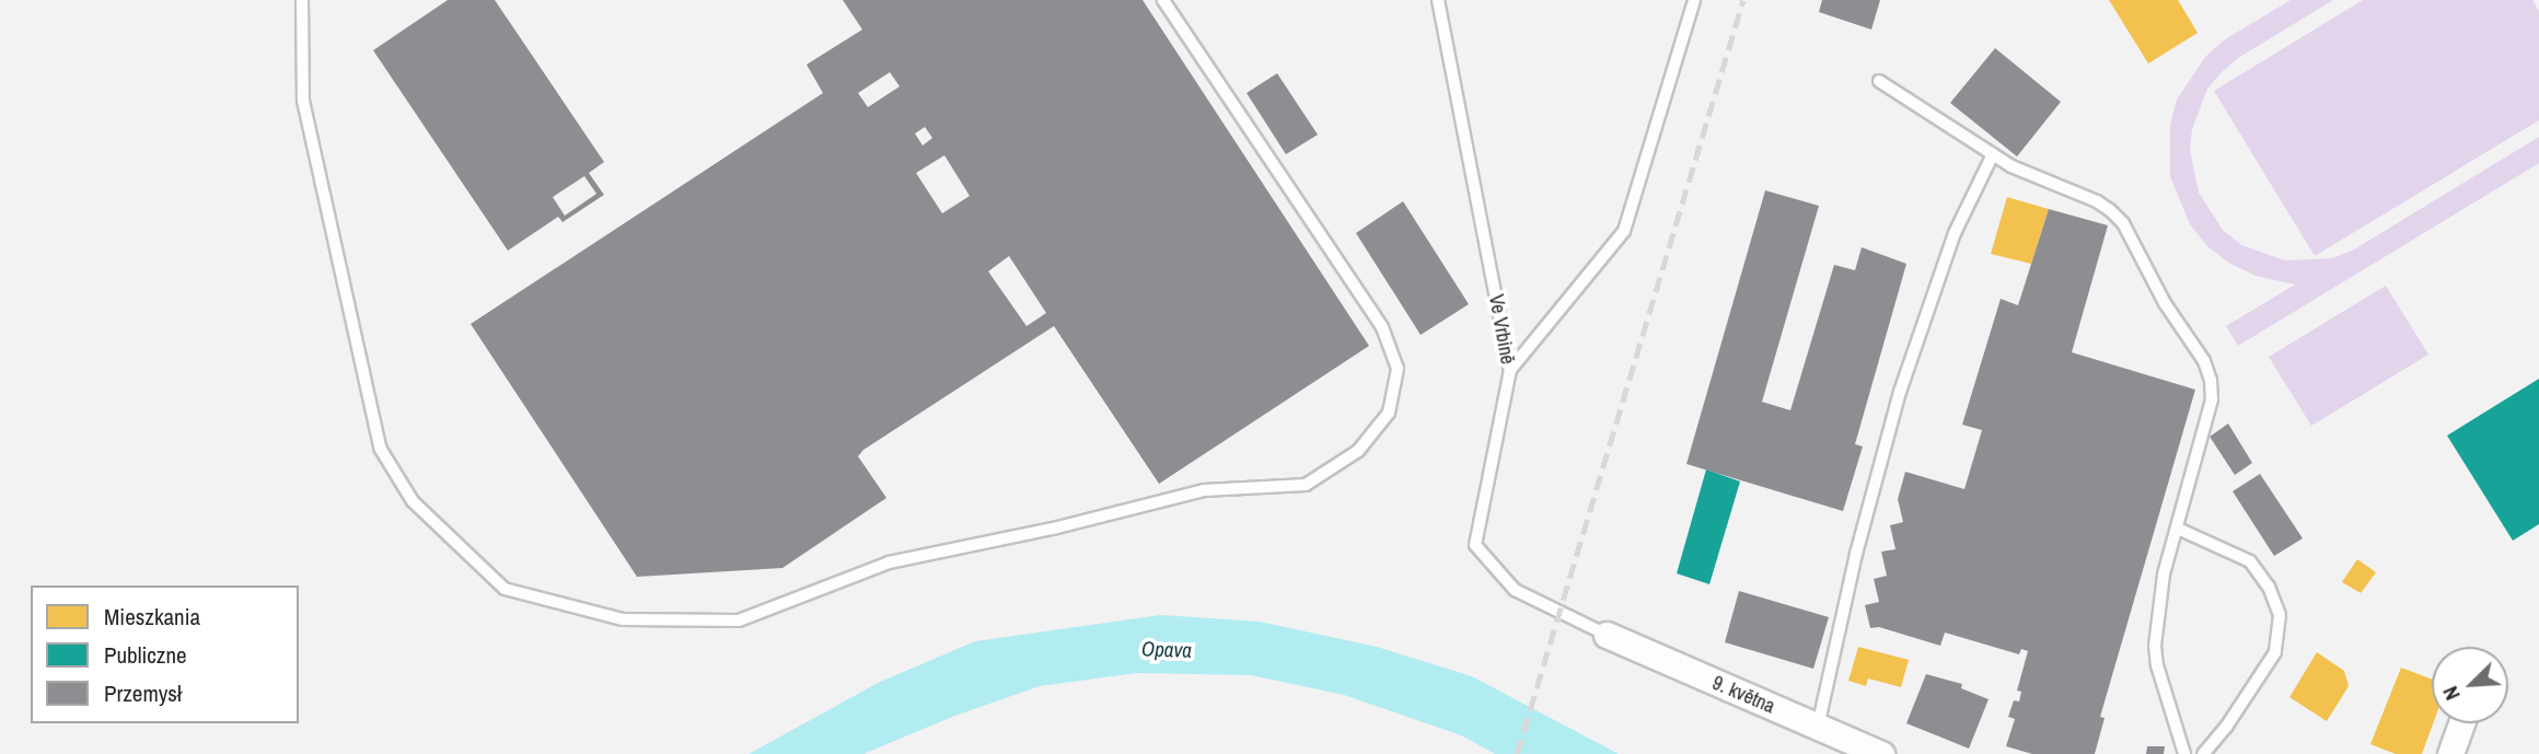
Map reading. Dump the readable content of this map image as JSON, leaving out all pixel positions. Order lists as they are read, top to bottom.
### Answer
{
  "streets": {
    "street": ["9. května"],
    "lane": ["Ve Vrbině"]
  },
  "crossings": [
    ["Ve Vrbině", "9. května"]
  ],
  "water": ["Opava"],
  "legend": ["Mieszkania", "Publiczne", "Przemysł"],
  "north": "bottom left"
}
